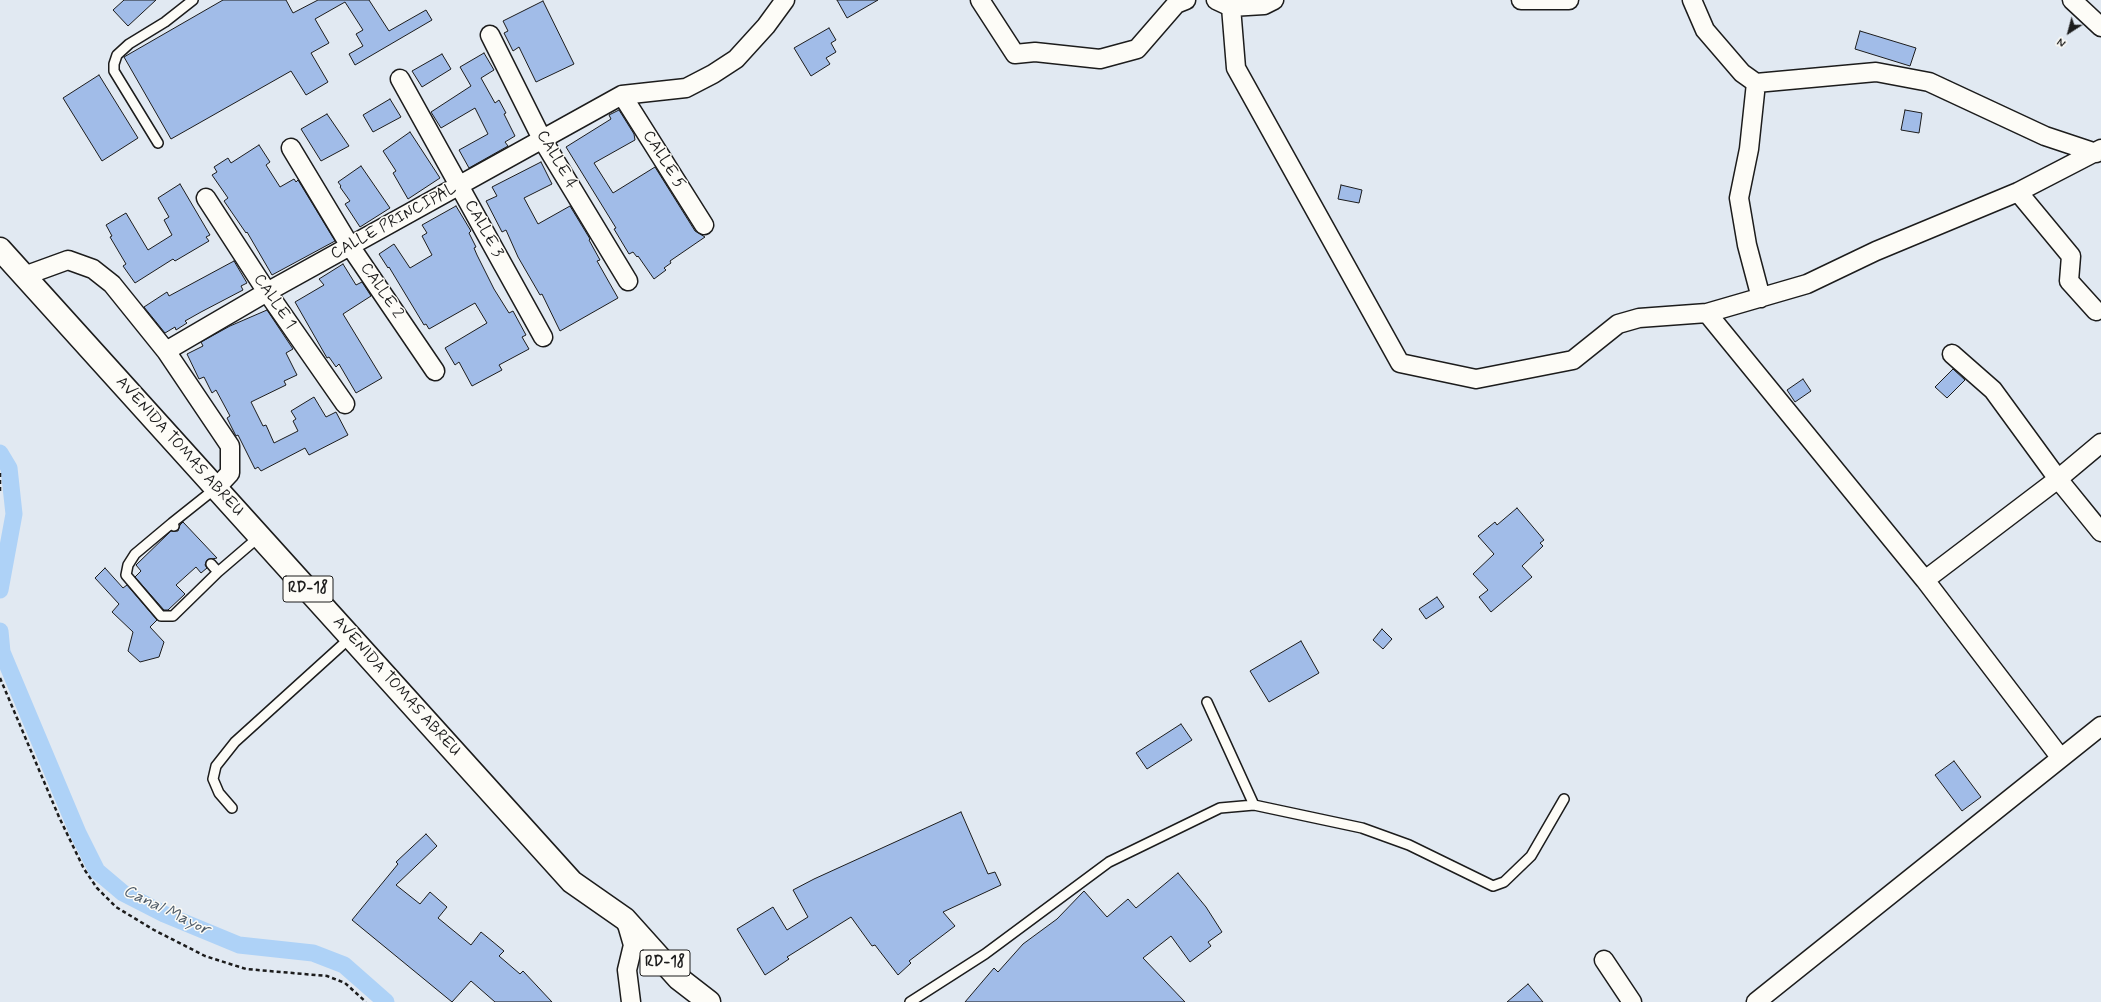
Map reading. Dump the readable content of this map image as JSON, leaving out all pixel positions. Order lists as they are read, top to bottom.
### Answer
{
  "streets": {
    "main road": ["AVENIDA TOMAS ABREU", "RD-18"],
    "street": [
      "CALLE 4",
      "CALLE 5",
      "CALLE PRINCIPAL",
      "CALLE 3",
      "CALLE 2",
      "CALLE 1"
    ]
  },
  "crossings": [
    ["CALLE 4", "CALLE PRINCIPAL"],
    ["CALLE 5", "CALLE PRINCIPAL"],
    ["CALLE PRINCIPAL", "CALLE 3"],
    ["CALLE PRINCIPAL", "CALLE 2"],
    ["CALLE PRINCIPAL", "CALLE 1"],
    ["AVENIDA TOMAS ABREU", "RD-18"]
  ],
  "water": ["Canal Mayor"],
  "north": "bottom left"
}
